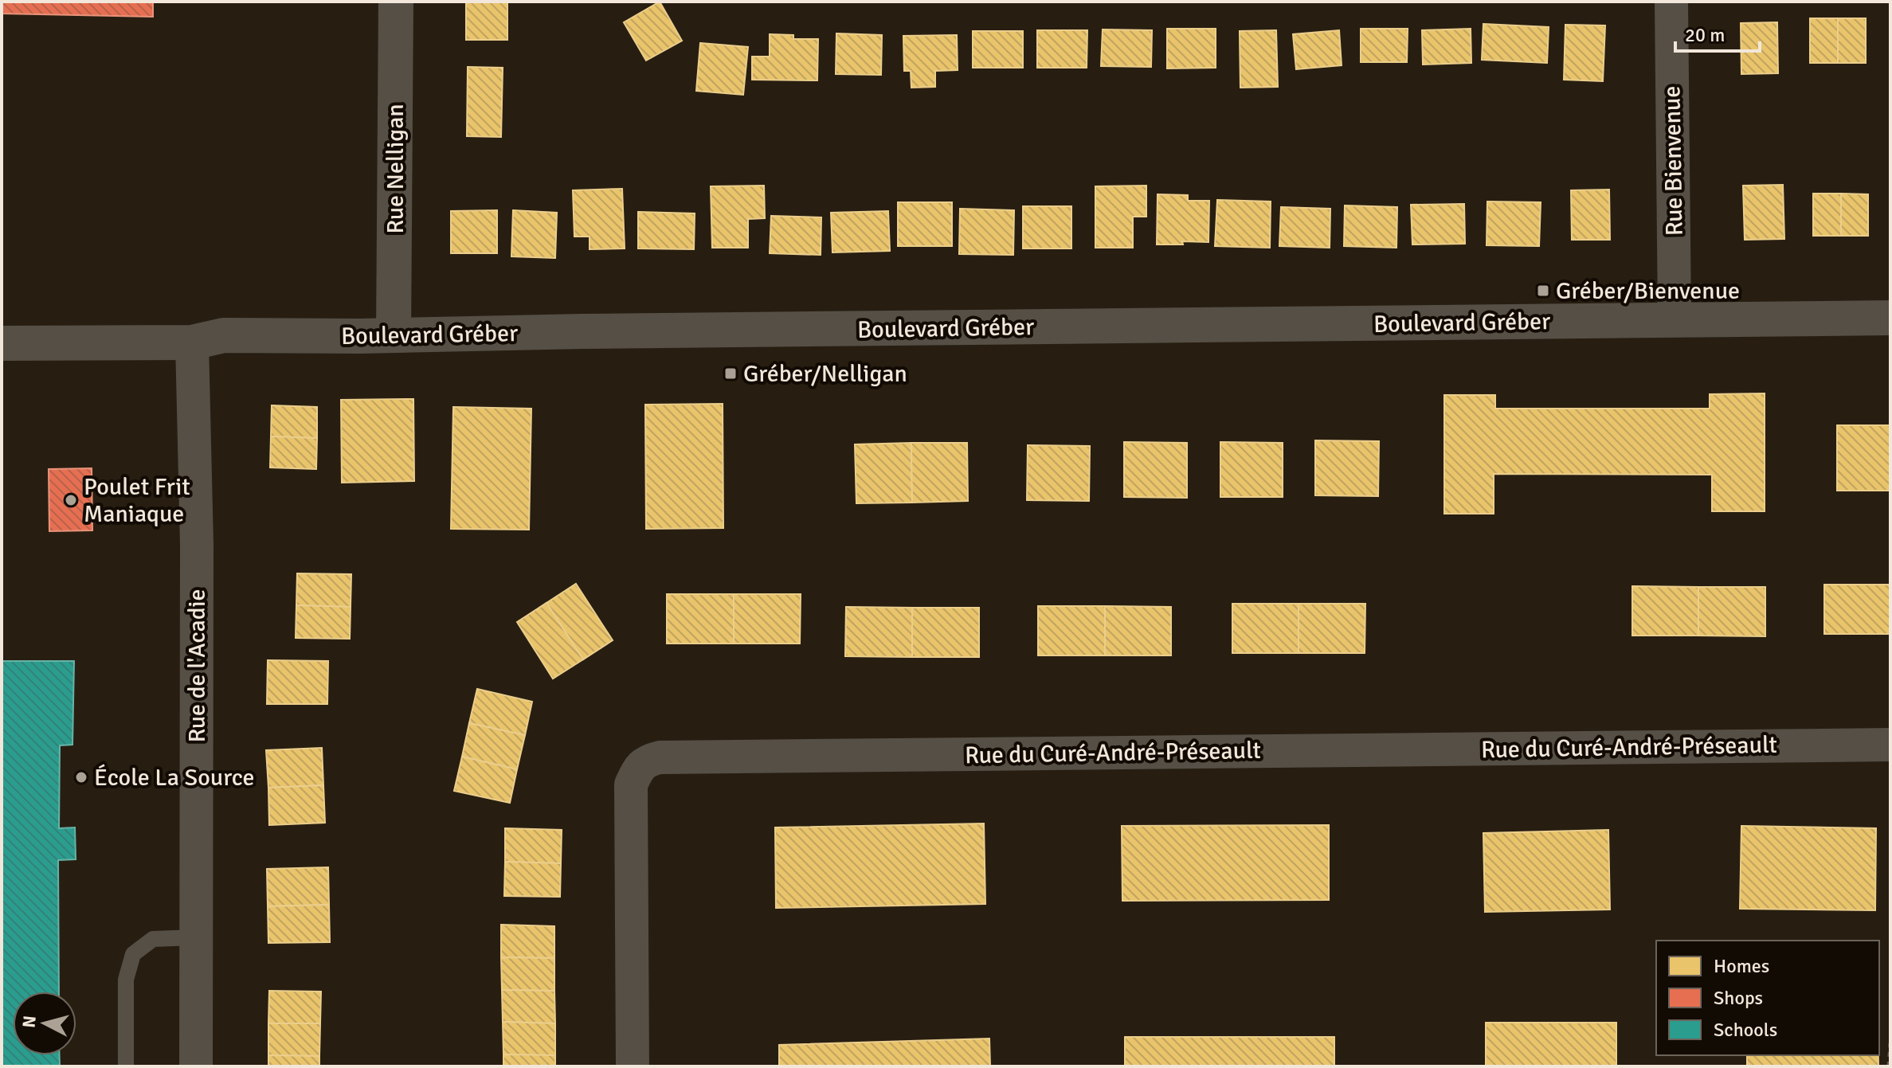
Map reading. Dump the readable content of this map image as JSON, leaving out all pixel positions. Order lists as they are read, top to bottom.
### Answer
{
  "streets": {
    "main road": ["Rue Nelligan", "Boulevard Gréber"],
    "street": ["Rue Bienvenue", "Rue de l'Acadie", "Rue du Curé-André-Préseault"]
  },
  "crossings": [
    ["Rue Bienvenue", "Boulevard Gréber"],
    ["Rue Nelligan", "Boulevard Gréber"],
    ["Boulevard Gréber", "Rue de l'Acadie"]
  ],
  "places": {
    "transit": ["Gréber/Bienvenue", "Gréber/Nelligan"],
    "other": ["Poulet Frit Maniaque", "École La Source"]
  },
  "legend": ["Homes", "Shops", "Schools"],
  "scale_bar": "20 m",
  "north": "left"
}
